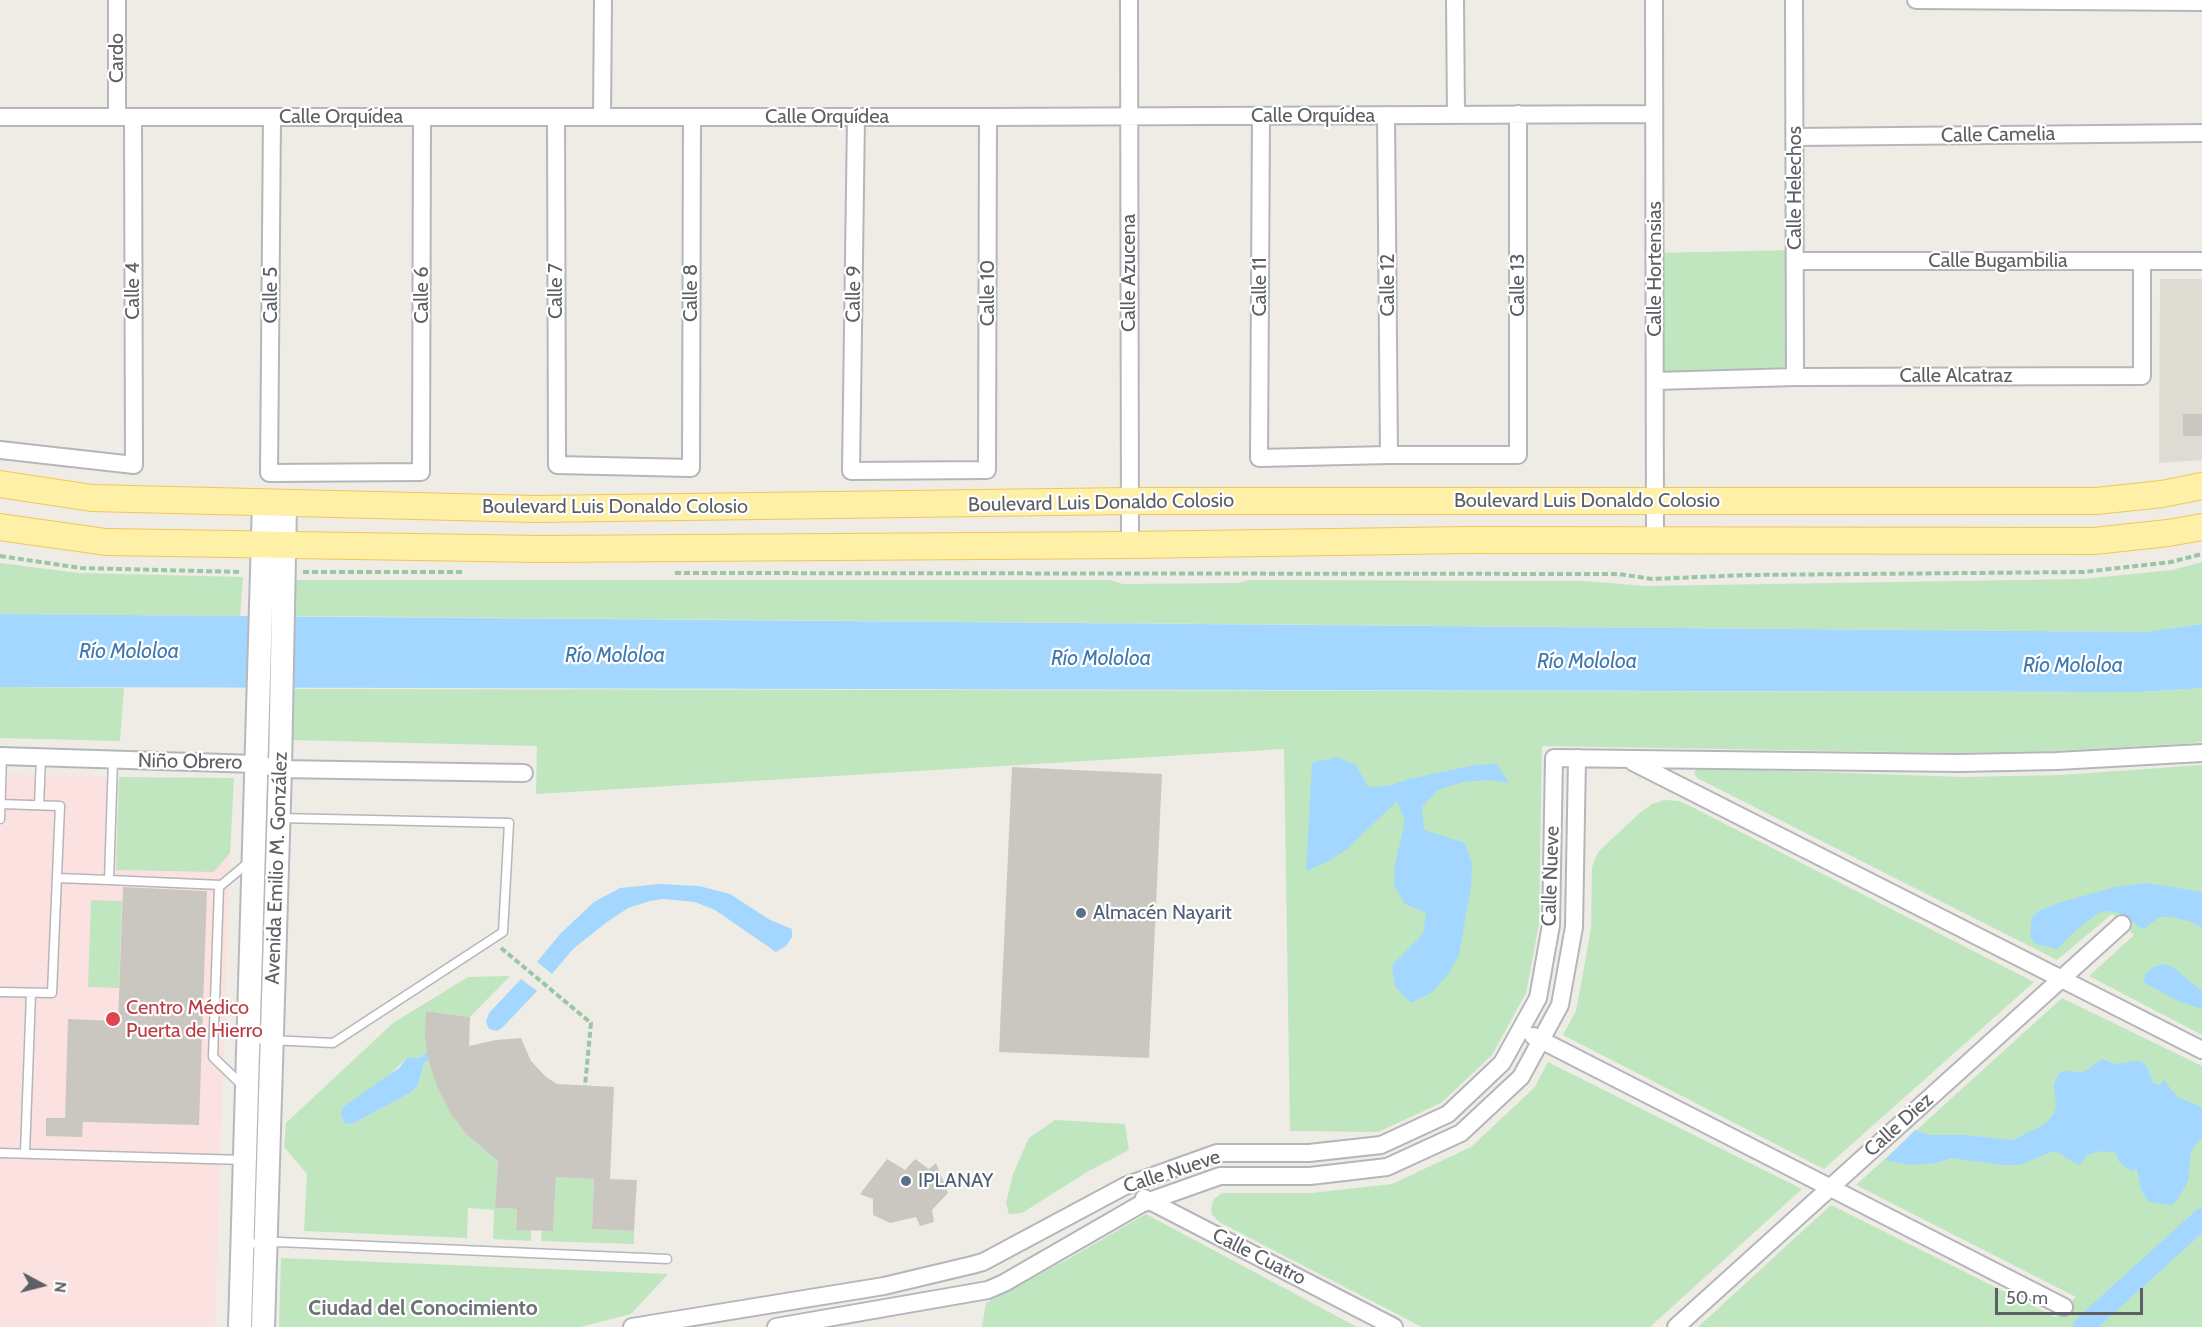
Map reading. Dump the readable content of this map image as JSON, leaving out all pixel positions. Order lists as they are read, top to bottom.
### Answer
{
  "streets": {
    "main road": ["Boulevard Luis Donaldo Colosio", "Avenida Emilio M. González"],
    "street": [
      "Cardo",
      "Calle Orquídea",
      "Calle Camelia",
      "Calle Helechos",
      "Calle Bugambilia",
      "Calle Hortensias",
      "Calle Azucena",
      "Calle 12",
      "Calle 13",
      "Calle 11",
      "Calle 4",
      "Calle 7",
      "Calle 8",
      "Calle 10",
      "Calle 9",
      "Calle 5",
      "Calle 6",
      "Calle Alcatraz",
      "Niño Obrero",
      "Calle Nueve",
      "Calle Diez",
      "Calle Cuatro"
    ]
  },
  "crossings": [
    ["Cardo", "Calle Orquídea"],
    ["Cardo", "Calle 4"],
    ["Calle Orquídea", "Calle Hortensias"],
    ["Calle Orquídea", "Calle Azucena"],
    ["Calle Orquídea", "Calle 12"],
    ["Calle Orquídea", "Calle 13"],
    ["Calle Orquídea", "Calle 11"],
    ["Calle Orquídea", "Calle 4"],
    ["Calle Orquídea", "Calle 7"],
    ["Calle Orquídea", "Calle 8"],
    ["Calle Orquídea", "Calle 10"],
    ["Calle Orquídea", "Calle 9"],
    ["Calle Orquídea", "Calle 5"],
    ["Calle Orquídea", "Calle 6"],
    ["Calle Camelia", "Calle Helechos"],
    ["Calle Helechos", "Calle Bugambilia"],
    ["Calle Helechos", "Calle Alcatraz"],
    ["Calle Bugambilia", "Calle Alcatraz"],
    ["Calle Hortensias", "Calle Alcatraz"],
    ["Calle Hortensias", "Boulevard Luis Donaldo Colosio"],
    ["Calle Azucena", "Boulevard Luis Donaldo Colosio"],
    ["Calle 12", "Calle 13"],
    ["Calle 12", "Calle 11"],
    ["Calle 13", "Calle 11"],
    ["Calle 7", "Calle 8"],
    ["Calle 10", "Calle 9"],
    ["Calle 5", "Calle 6"],
    ["Niño Obrero", "Avenida Emilio M. González"],
    ["Calle Nueve", "Calle Cuatro"]
  ],
  "districts": ["Ciudad del Conocimiento"],
  "water": ["Río Mololoa"],
  "places": ["Almacén Nayarit", "Centro Médico Puerta de Hierro", "IPLANAY"],
  "scale_bar": "50 m",
  "north": "right"
}
